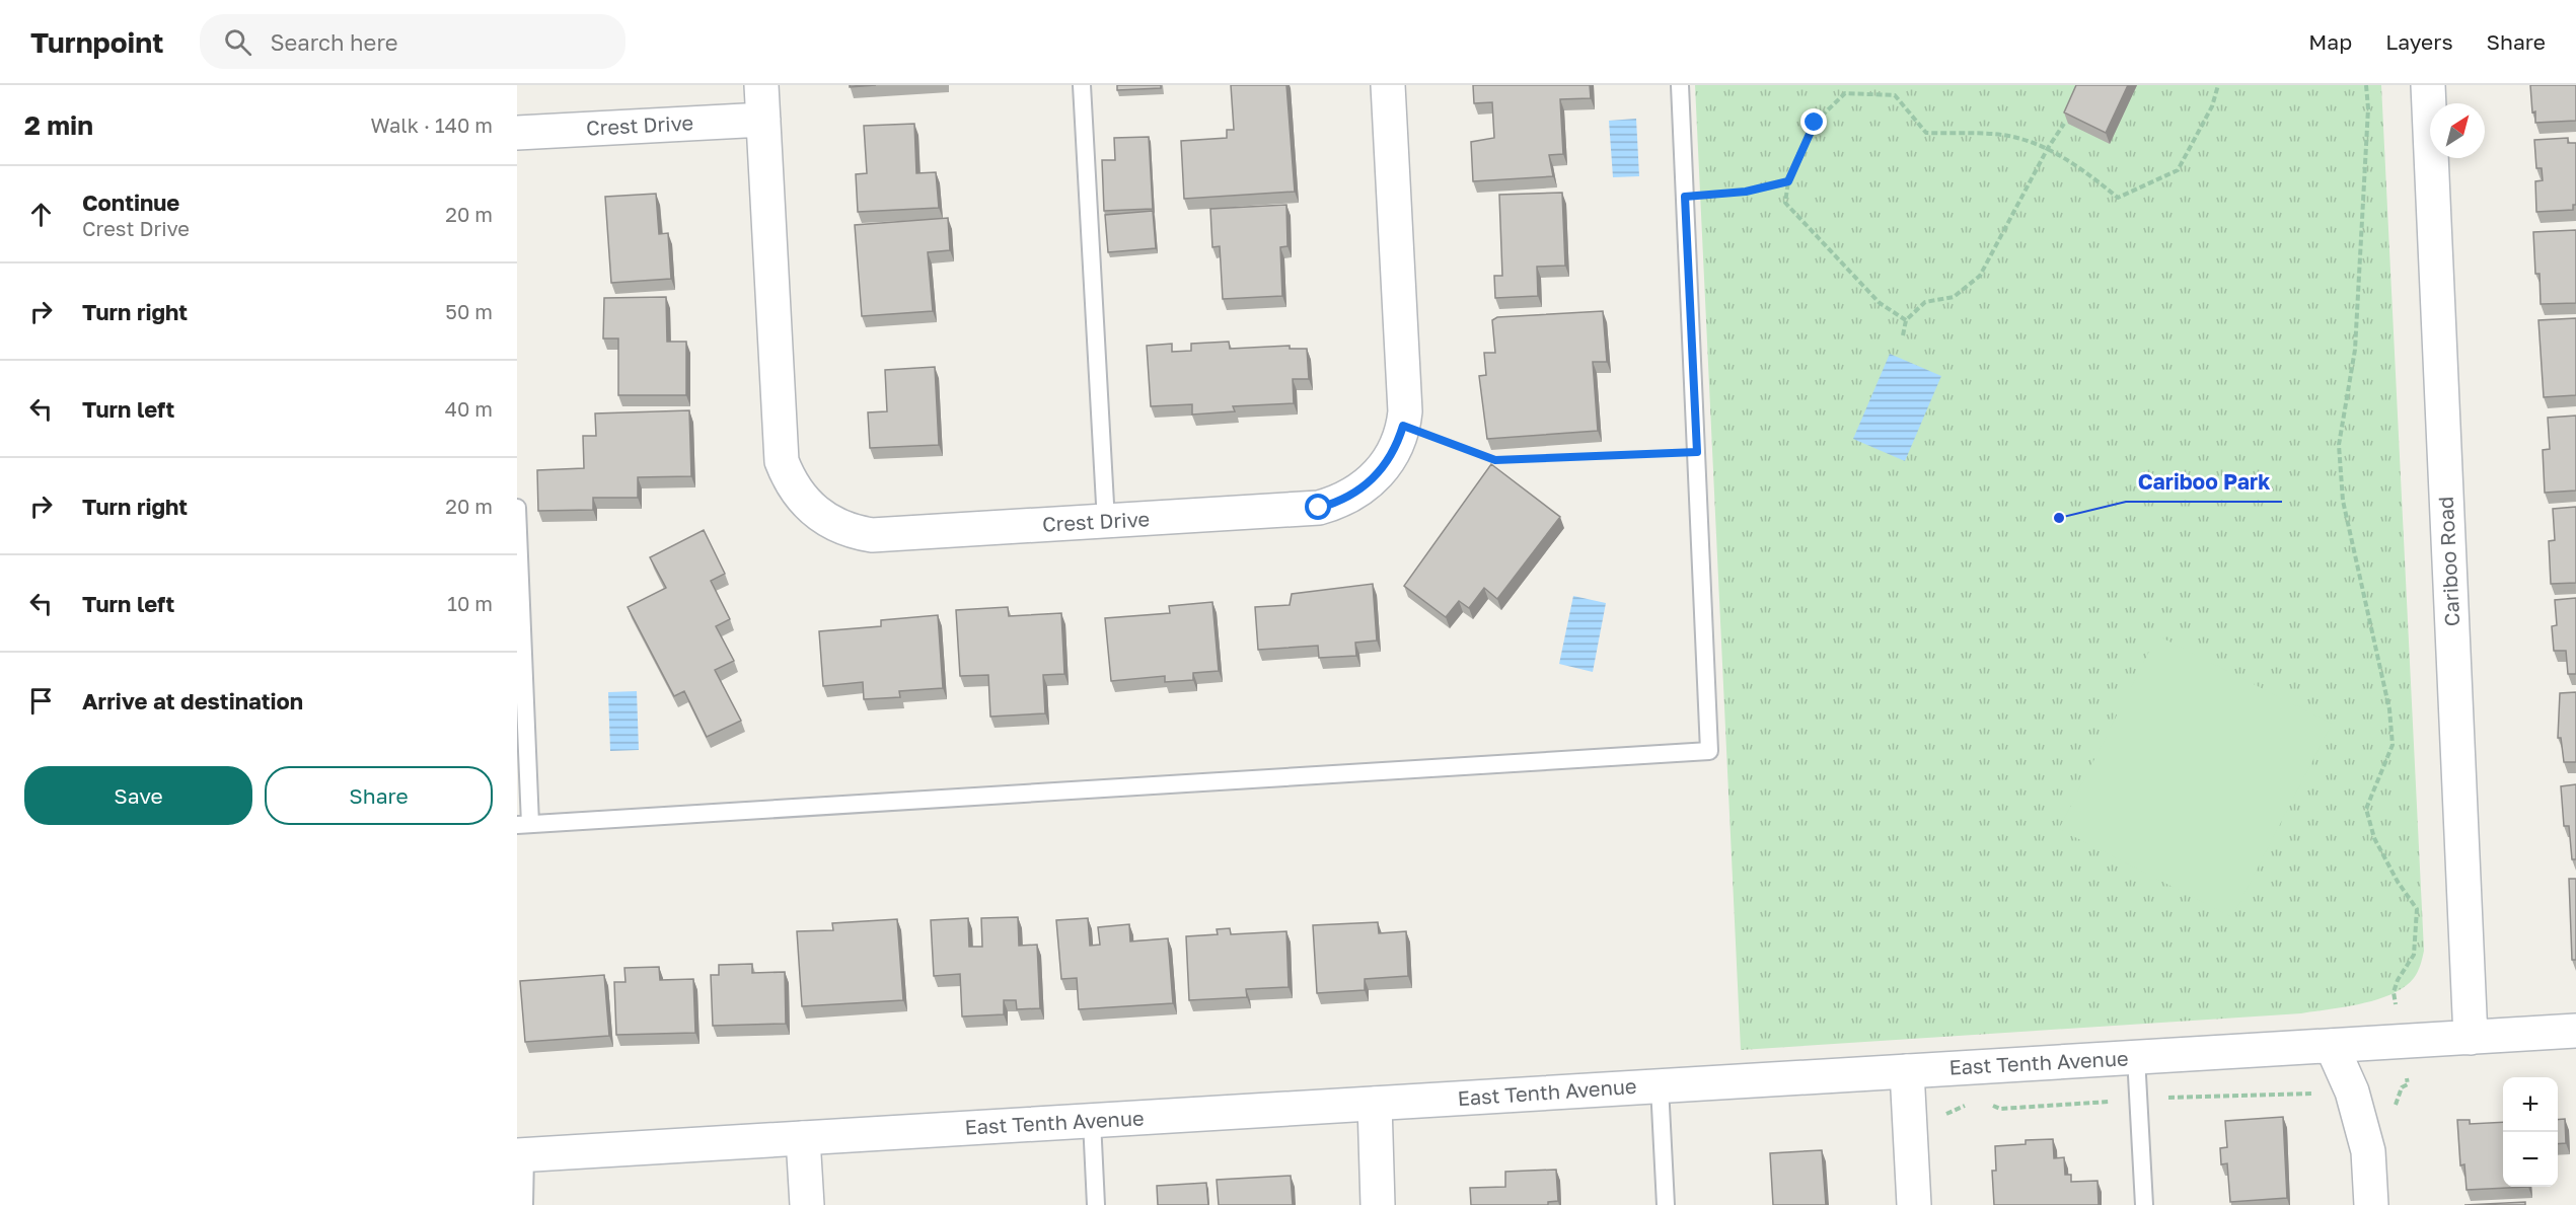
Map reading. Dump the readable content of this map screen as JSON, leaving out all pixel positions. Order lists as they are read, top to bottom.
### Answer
{
  "streets": {
    "street": ["Crest Drive", "Cariboo Road", "East Tenth Avenue"]
  },
  "crossings": [
    ["Cariboo Road", "East Tenth Avenue"]
  ],
  "places": ["Cariboo Park"],
  "north": "top right",
  "page": {
    "header": "Turnpoint",
    "search": "Search here",
    "nav": ["Map", "Layers", "Share"],
    "heading": ["2 min", "Walk · 140 m"],
    "list": [
      ["Continue", "Crest Drive", "20 m"],
      ["Turn right", "50 m"],
      ["Turn left", "40 m"],
      ["Turn right", "20 m"],
      ["Turn left", "10 m"],
      "Arrive at destination"
    ],
    "buttons": ["Save", "Share"],
    "map_buttons": ["+", "−"]
  }
}
